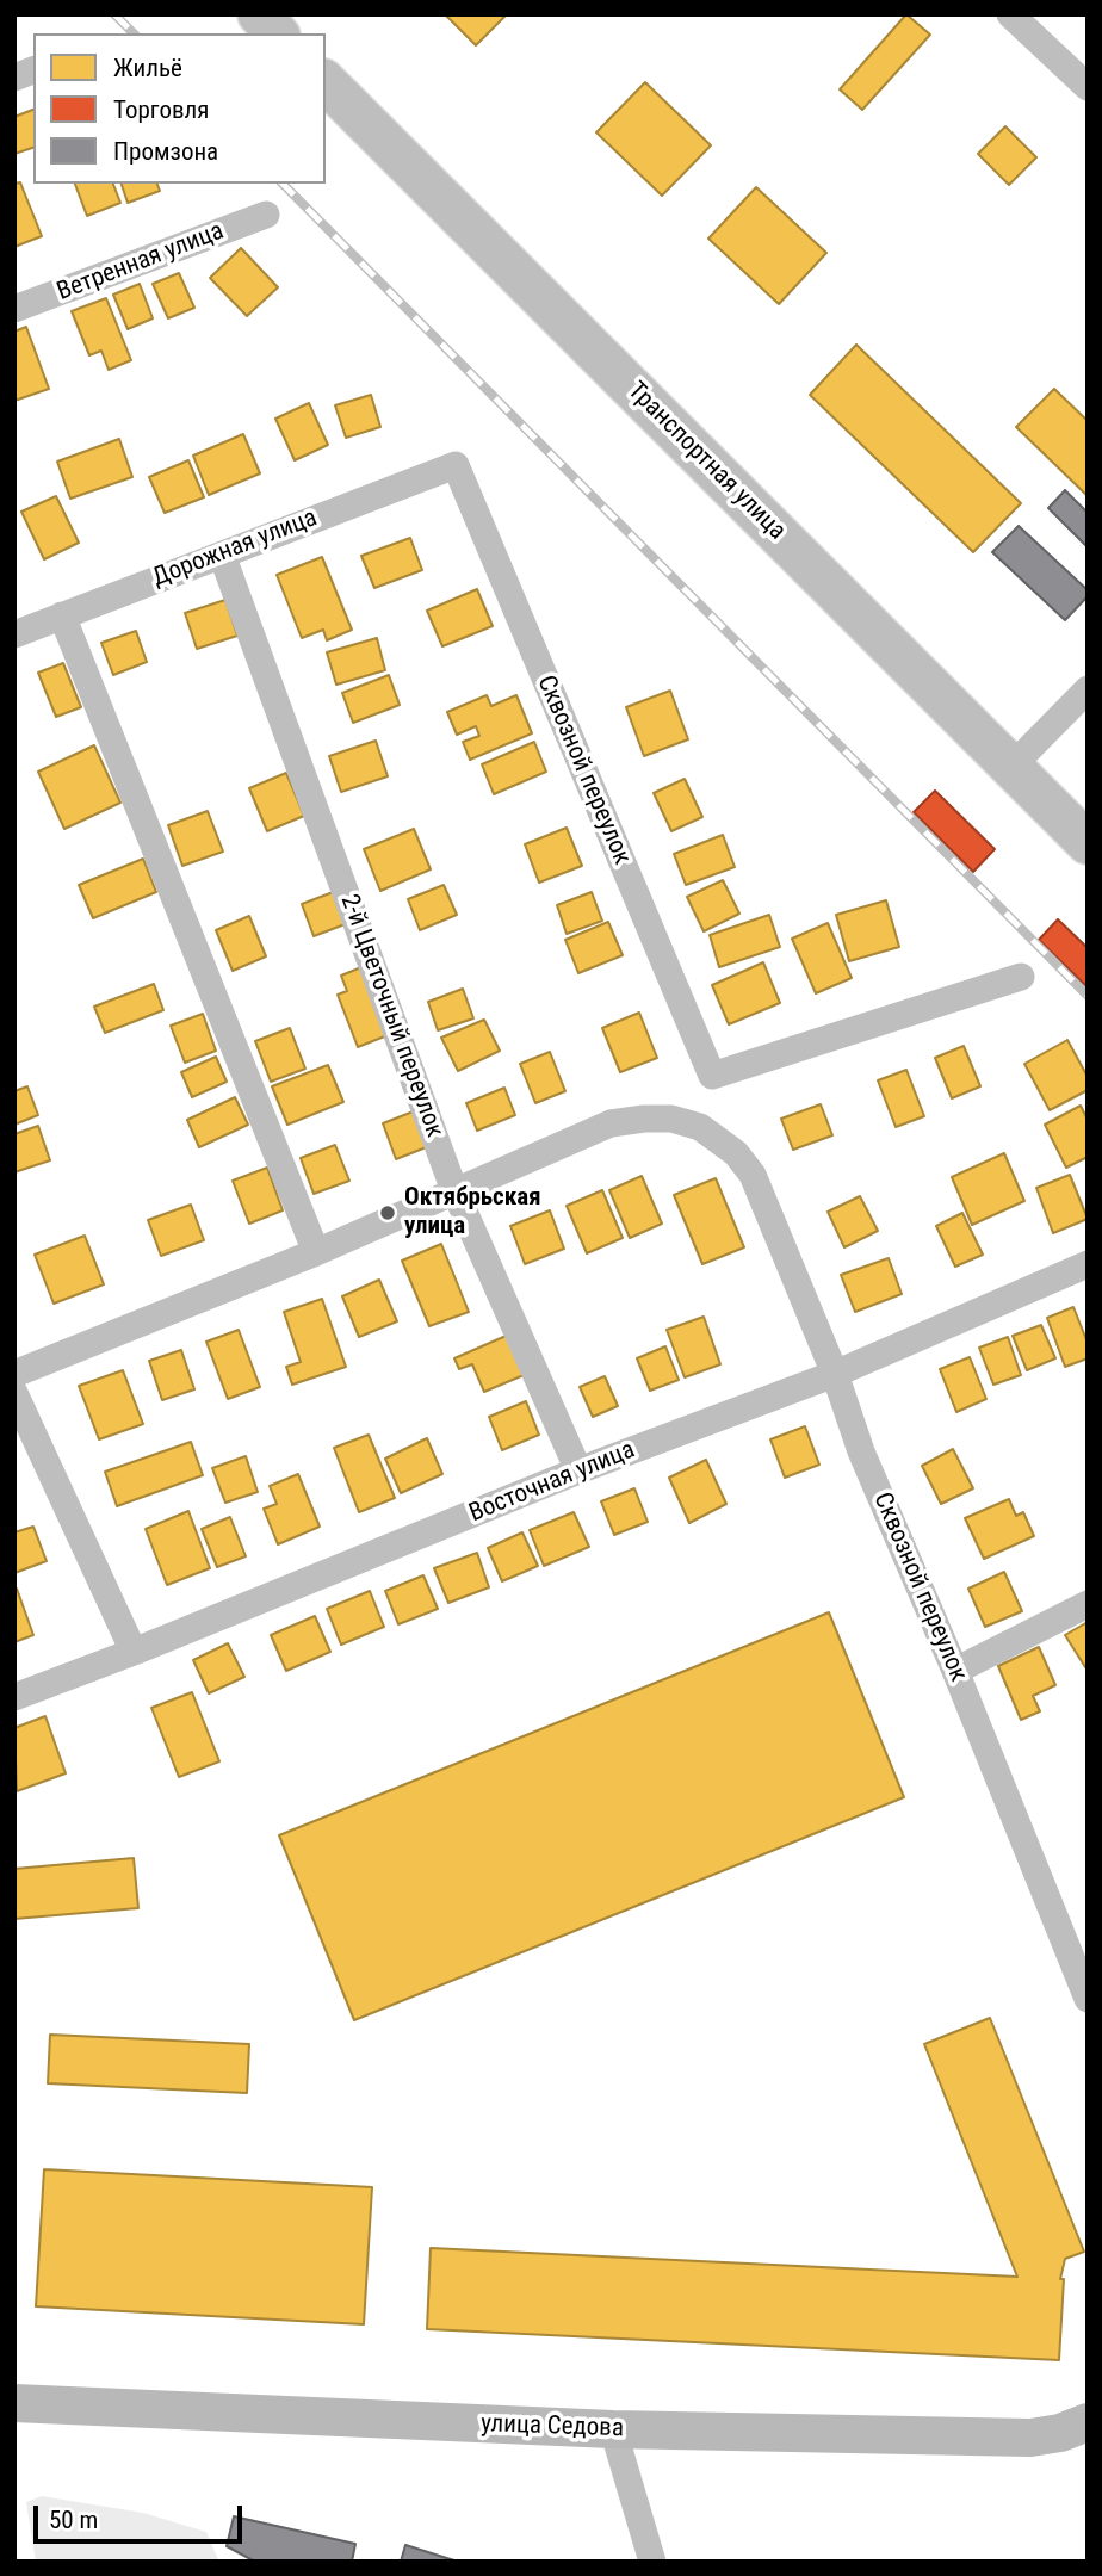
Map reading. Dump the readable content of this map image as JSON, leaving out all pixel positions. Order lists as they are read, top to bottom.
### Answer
{
  "streets": {
    "main road": ["Транспортная улица", "улица Седова"],
    "street": [
      "Ветренная улица",
      "Дорожная улица",
      "Сквозной переулок",
      "2-й Цветочный переулок",
      "Восточная улица"
    ]
  },
  "crossings": [
    ["Дорожная улица", "Сквозной переулок"],
    ["Дорожная улица", "2-й Цветочный переулок"],
    ["Сквозной переулок", "2-й Цветочный переулок"],
    ["Сквозной переулок", "Восточная улица"],
    ["2-й Цветочный переулок", "Восточная улица"]
  ],
  "places": ["Октябрьская улица"],
  "legend": ["Жильё", "Торговля", "Промзона"],
  "scale_bar": "50 m"
}
